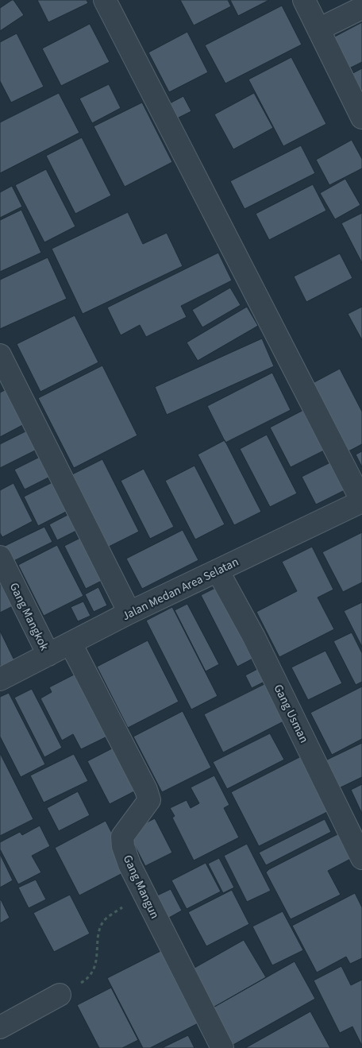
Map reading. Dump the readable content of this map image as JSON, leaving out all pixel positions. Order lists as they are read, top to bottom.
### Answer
{
  "streets": {
    "street": [
      "Jalan Medan Area Selatan",
      "Gang Mangkok",
      "Gang Usman",
      "Gang Mangun"
    ]
  },
  "crossings": [
    ["Jalan Medan Area Selatan", "Gang Mangkok"],
    ["Jalan Medan Area Selatan", "Gang Usman"],
    ["Jalan Medan Area Selatan", "Gang Mangun"]
  ]
}
